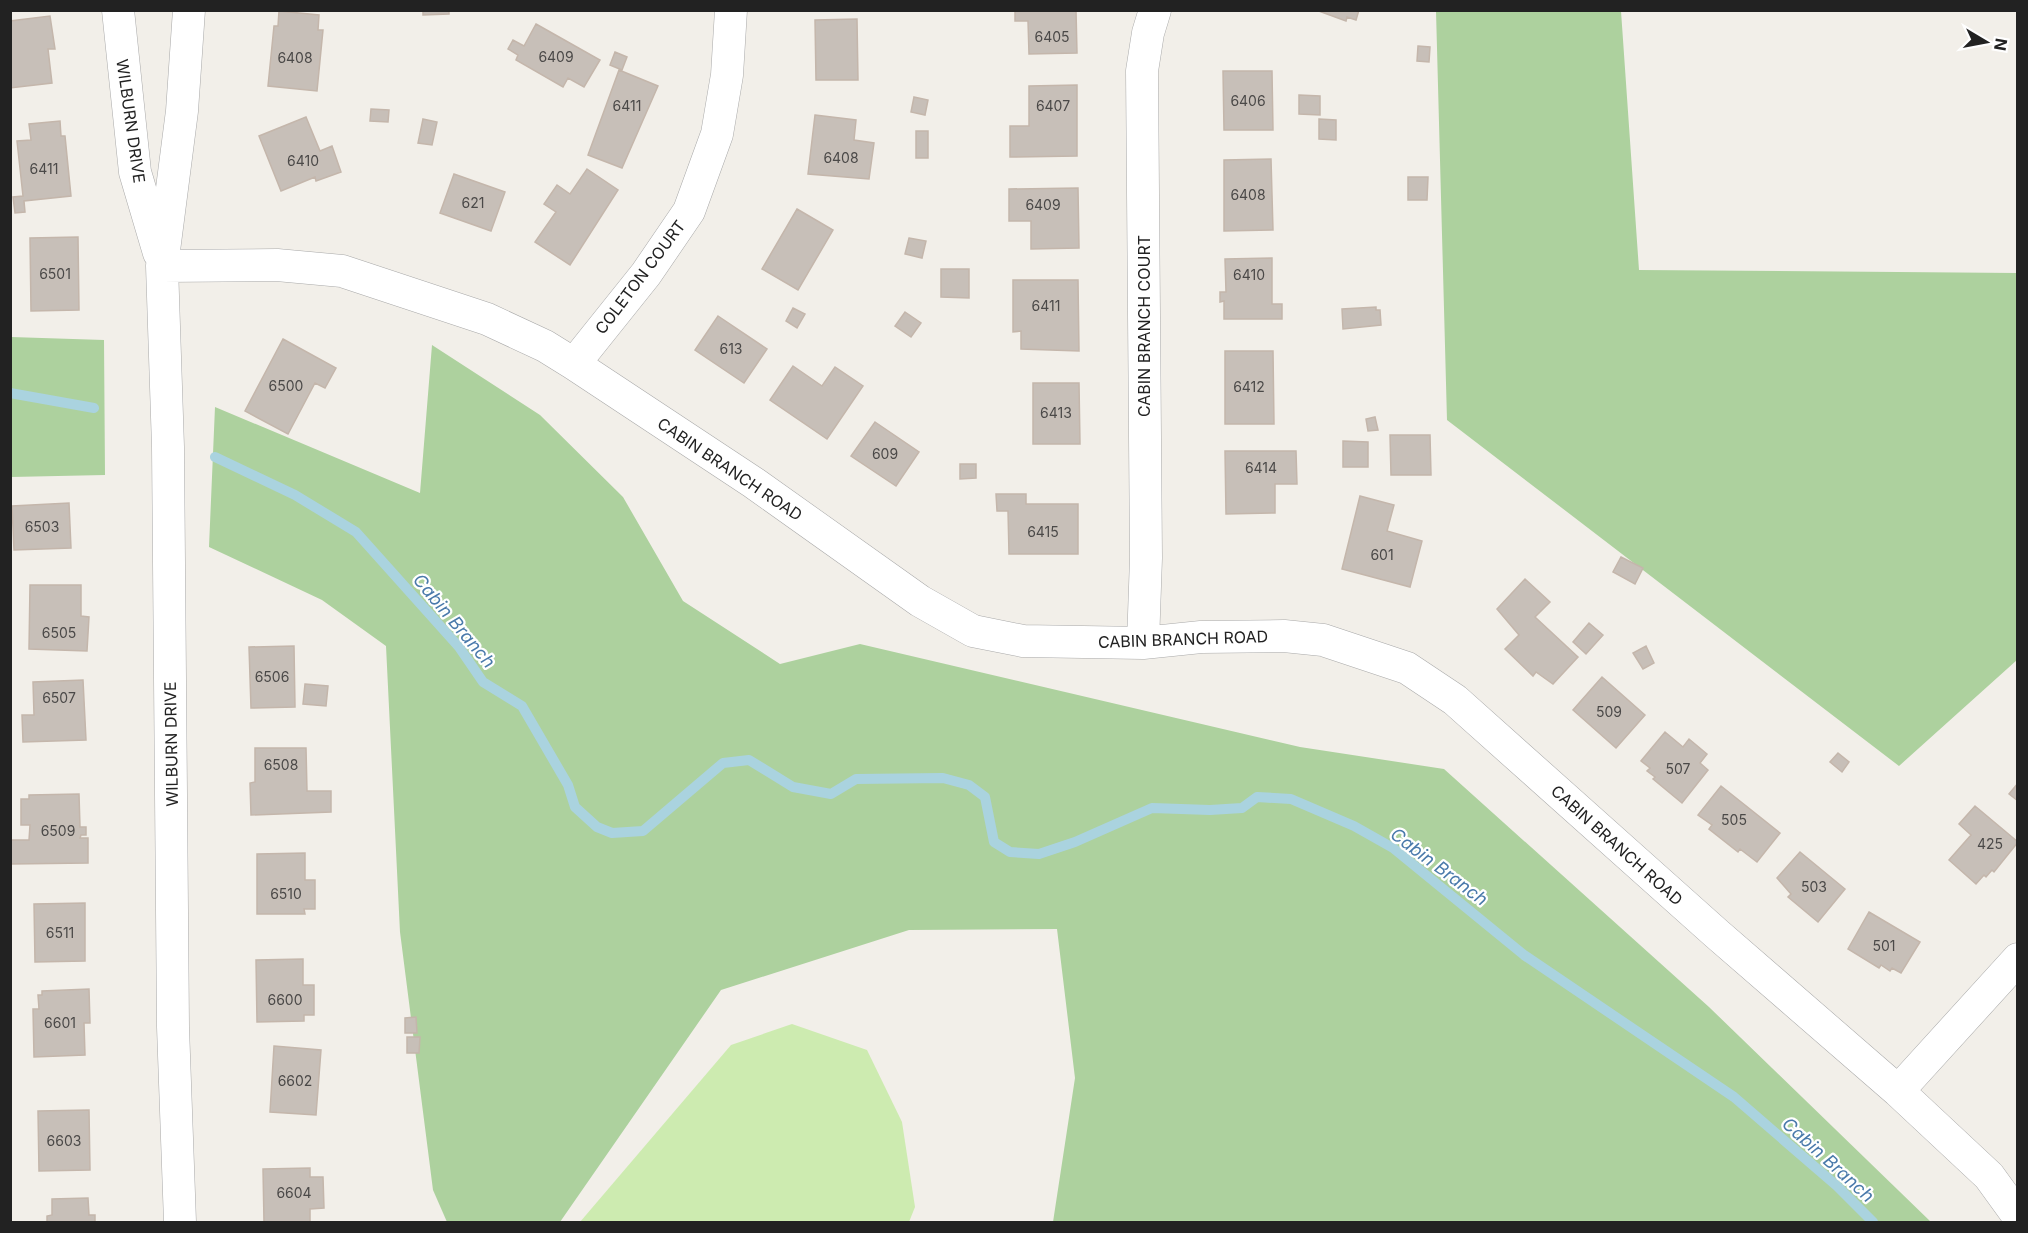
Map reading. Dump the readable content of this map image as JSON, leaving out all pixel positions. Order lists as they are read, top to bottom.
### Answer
{
  "streets": {
    "street": [
      "WILBURN DRIVE",
      "COLETON COURT",
      "CABIN BRANCH COURT",
      "CABIN BRANCH ROAD"
    ]
  },
  "crossings": [
    ["WILBURN DRIVE", "CABIN BRANCH ROAD"],
    ["COLETON COURT", "CABIN BRANCH ROAD"],
    ["CABIN BRANCH COURT", "CABIN BRANCH ROAD"]
  ],
  "water": ["Cabin Branch"],
  "house_numbers": [
    "6405",
    "6409",
    "6408",
    "6406",
    "6411",
    "6407",
    "6408",
    "6410",
    "6411",
    "6408",
    "621",
    "6409",
    "6501",
    "6410",
    "6411",
    "613",
    "6500",
    "6412",
    "6413",
    "609",
    "6414",
    "6503",
    "6415",
    "601",
    "6505",
    "6506",
    "6507",
    "509",
    "6508",
    "507",
    "505",
    "6509",
    "425",
    "503",
    "6510",
    "6511",
    "501",
    "6600",
    "6601",
    "6602",
    "6603",
    "6604"
  ],
  "north": "right"
}
